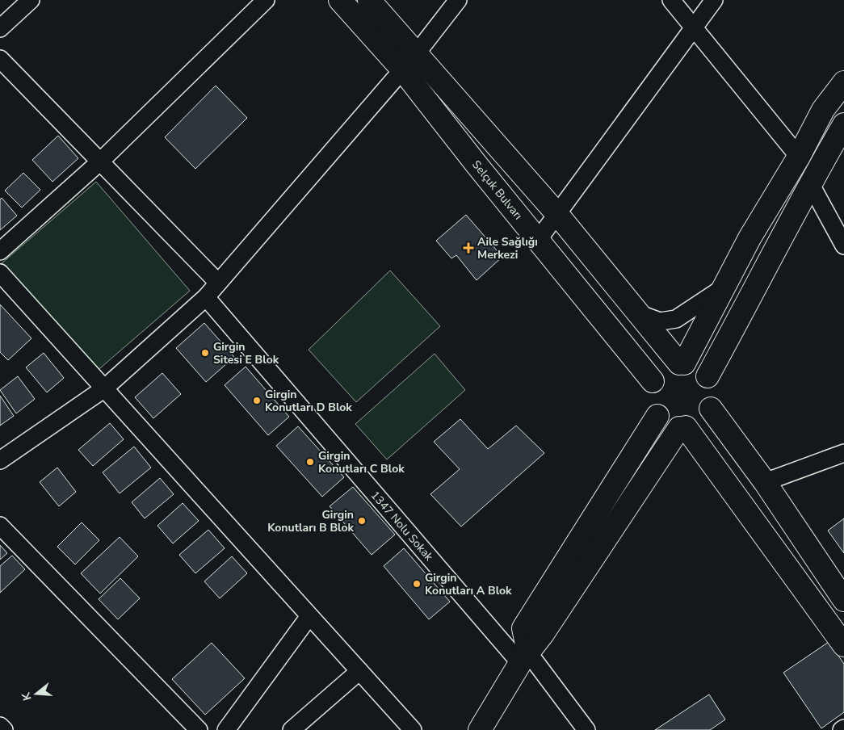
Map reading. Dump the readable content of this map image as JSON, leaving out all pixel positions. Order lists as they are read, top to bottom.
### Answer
{
  "streets": {
    "main road": ["Selçuk Bulvarı"],
    "street": ["1347 Nolu Sokak"]
  },
  "places": {
    "health": ["Aile Sağlığı Merkezi"],
    "other": [
      "Girgin Sitesi E Blok",
      "Girgin Konutları D Blok",
      "Girgin Konutları C Blok",
      "Girgin Konutları B Blok",
      "Girgin Konutları A Blok"
    ]
  },
  "north": "left"
}
